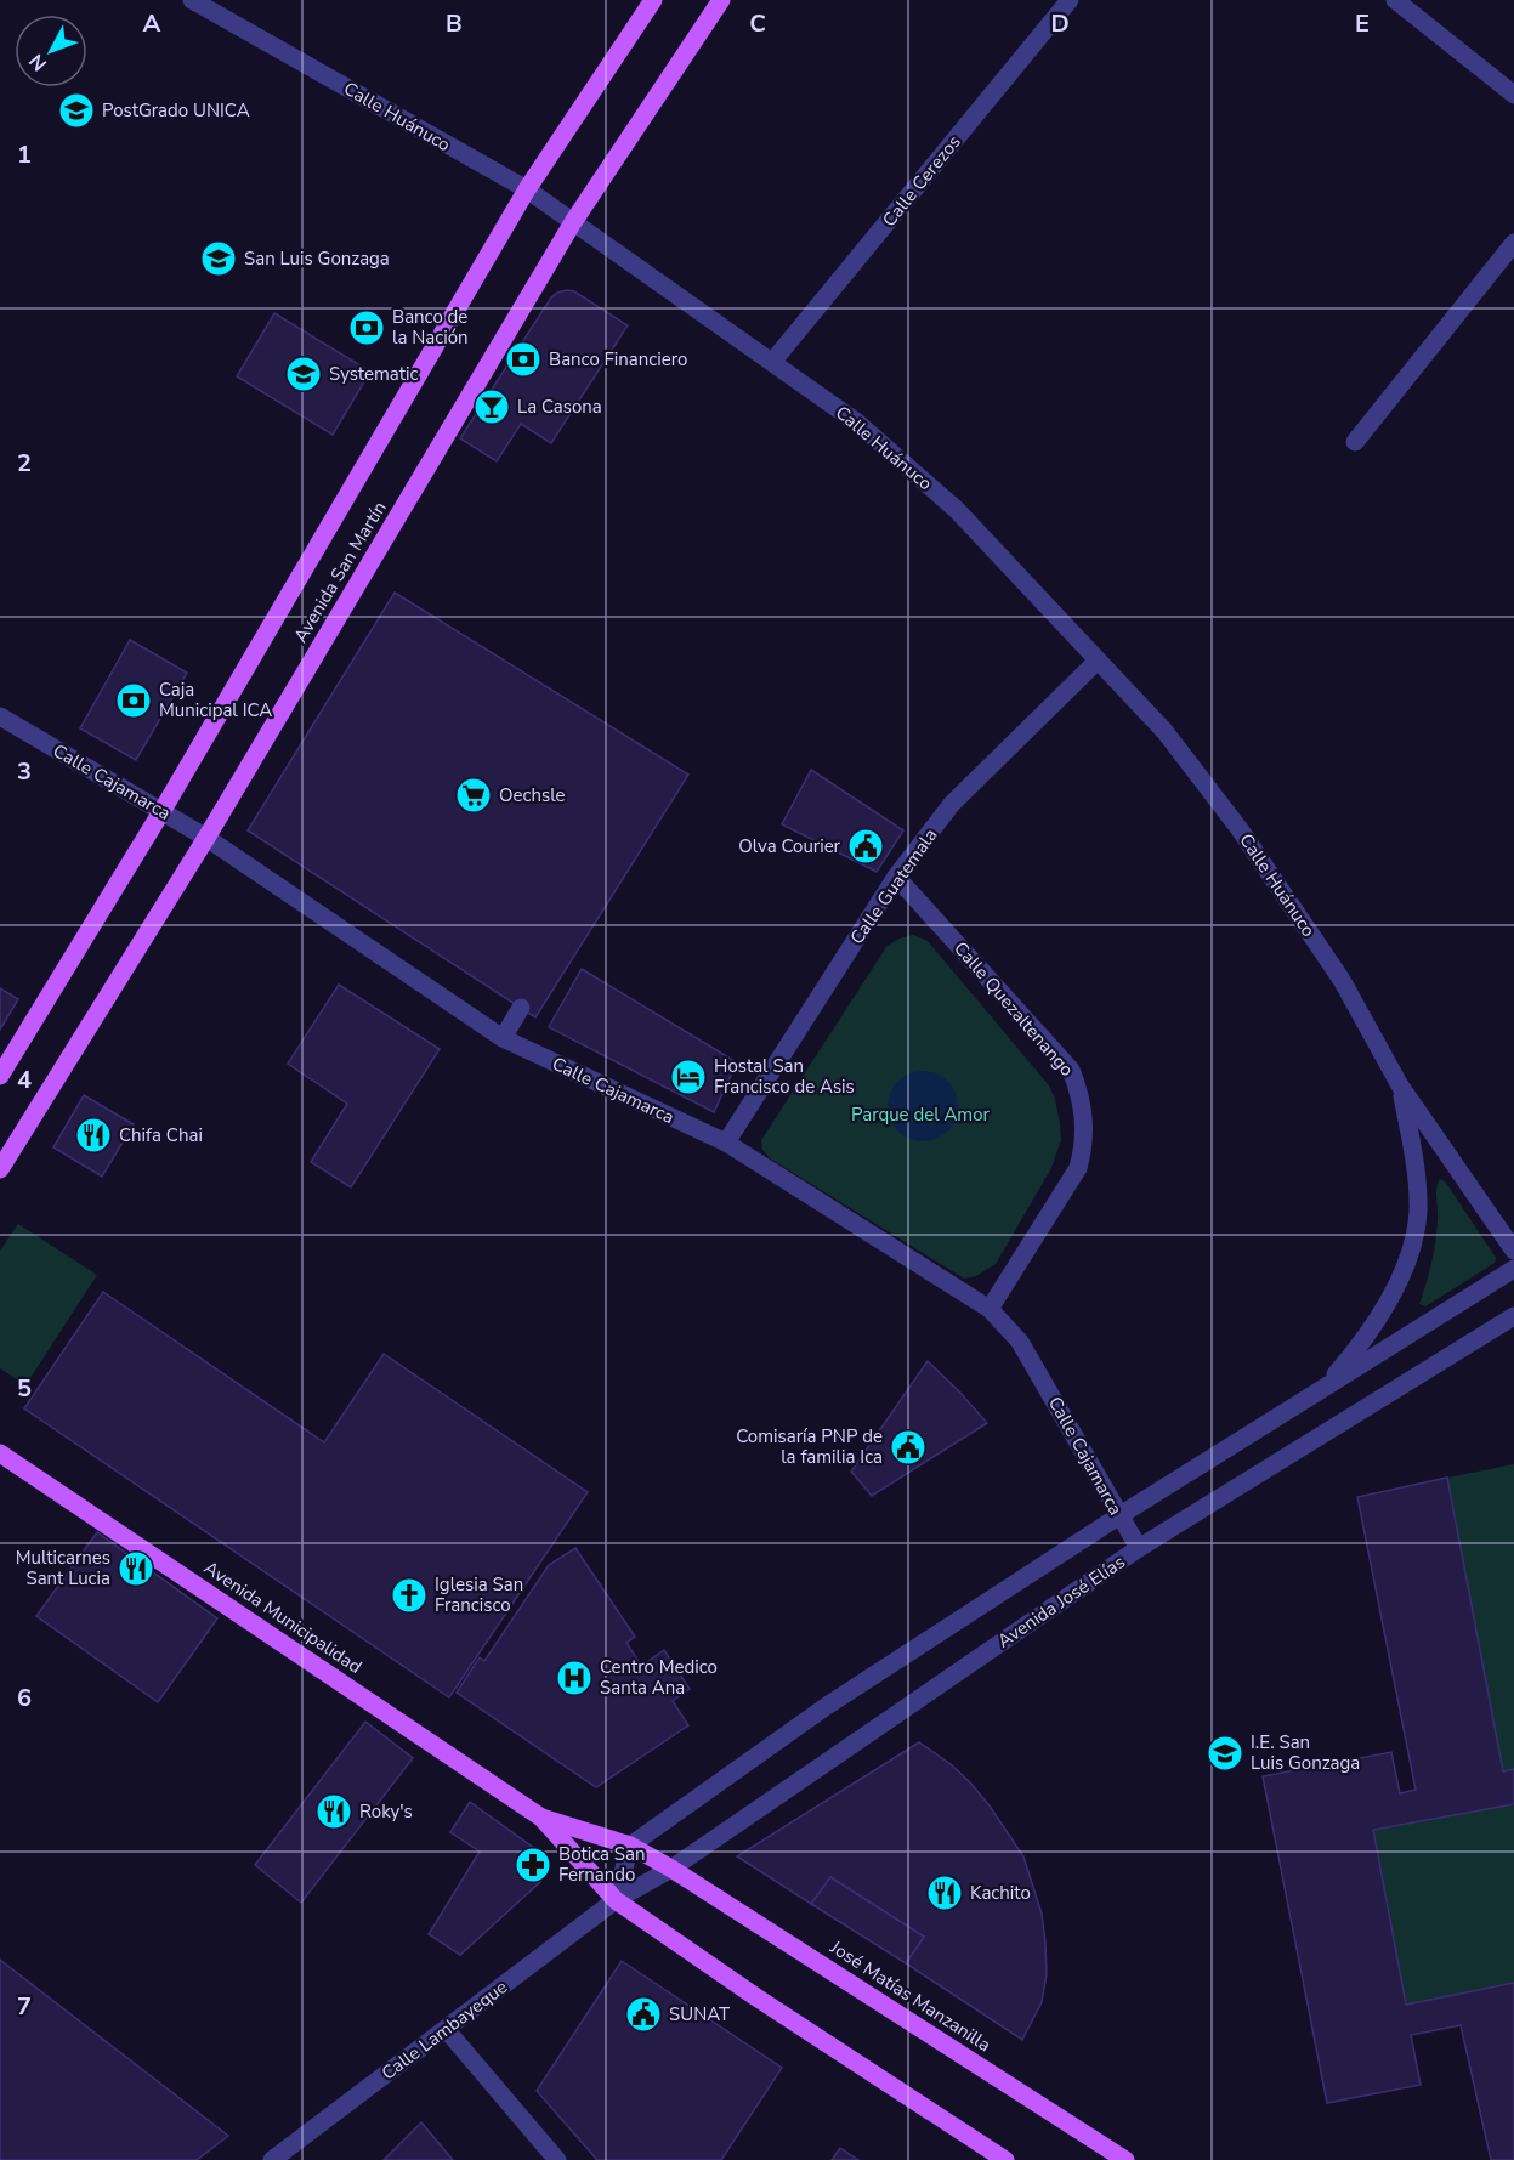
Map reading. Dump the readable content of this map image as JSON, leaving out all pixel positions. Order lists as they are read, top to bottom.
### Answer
{
  "streets": {
    "main road": ["Avenida San Martín", "Avenida Municipalidad", "José Matías Manzanilla"],
    "street": [
      "Calle Huánuco",
      "Calle Cerezos",
      "Calle Cajamarca",
      "Calle Guatemala",
      "Calle Quezaltenango",
      "Avenida José Elías",
      "Calle Lambayeque"
    ]
  },
  "crossings": [
    ["Calle Huánuco", "Calle Cerezos"],
    ["Calle Huánuco", "Avenida San Martín"],
    ["Calle Huánuco", "Calle Guatemala"],
    ["Avenida San Martín", "Calle Cajamarca"],
    ["Calle Cajamarca", "Calle Guatemala"],
    ["Calle Cajamarca", "Calle Quezaltenango"],
    ["Calle Cajamarca", "Avenida José Elías"],
    ["Calle Guatemala", "Calle Quezaltenango"],
    ["Avenida José Elías", "Avenida Municipalidad"],
    ["Avenida José Elías", "José Matías Manzanilla"],
    ["Avenida José Elías", "Calle Lambayeque"],
    ["Avenida Municipalidad", "José Matías Manzanilla"],
    ["Avenida Municipalidad", "Calle Lambayeque"]
  ],
  "parks": ["Parque del Amor"],
  "places": {
    "school or university": [
      "PostGrado UNICA",
      "San Luis Gonzaga",
      "Systematic",
      "I.E. San Luis Gonzaga"
    ],
    "bank": ["Banco de la Nación", "Banco Financiero", "Caja Municipal ICA"],
    "bar": ["La Casona"],
    "supermarket": ["Oechsle"],
    "public building": ["Olva Courier", "Comisaría PNP de la familia Ica", "SUNAT"],
    "hotel": ["Hostal San Francisco de Asis"],
    "restaurant": [
      "Chifa Chai",
      "Multicarnes Sant Lucia",
      "Roky's",
      "Kachito"
    ],
    "church": ["Iglesia San Francisco"],
    "hospital": ["Centro Medico Santa Ana"],
    "pharmacy": ["Botica San Fernando"]
  },
  "north": "bottom left",
  "grid": {
    "columns": [
      "A",
      "B",
      "C",
      "D",
      "E"
    ],
    "rows": [
      "1",
      "2",
      "3",
      "4",
      "5",
      "6",
      "7"
    ]
  }
}
